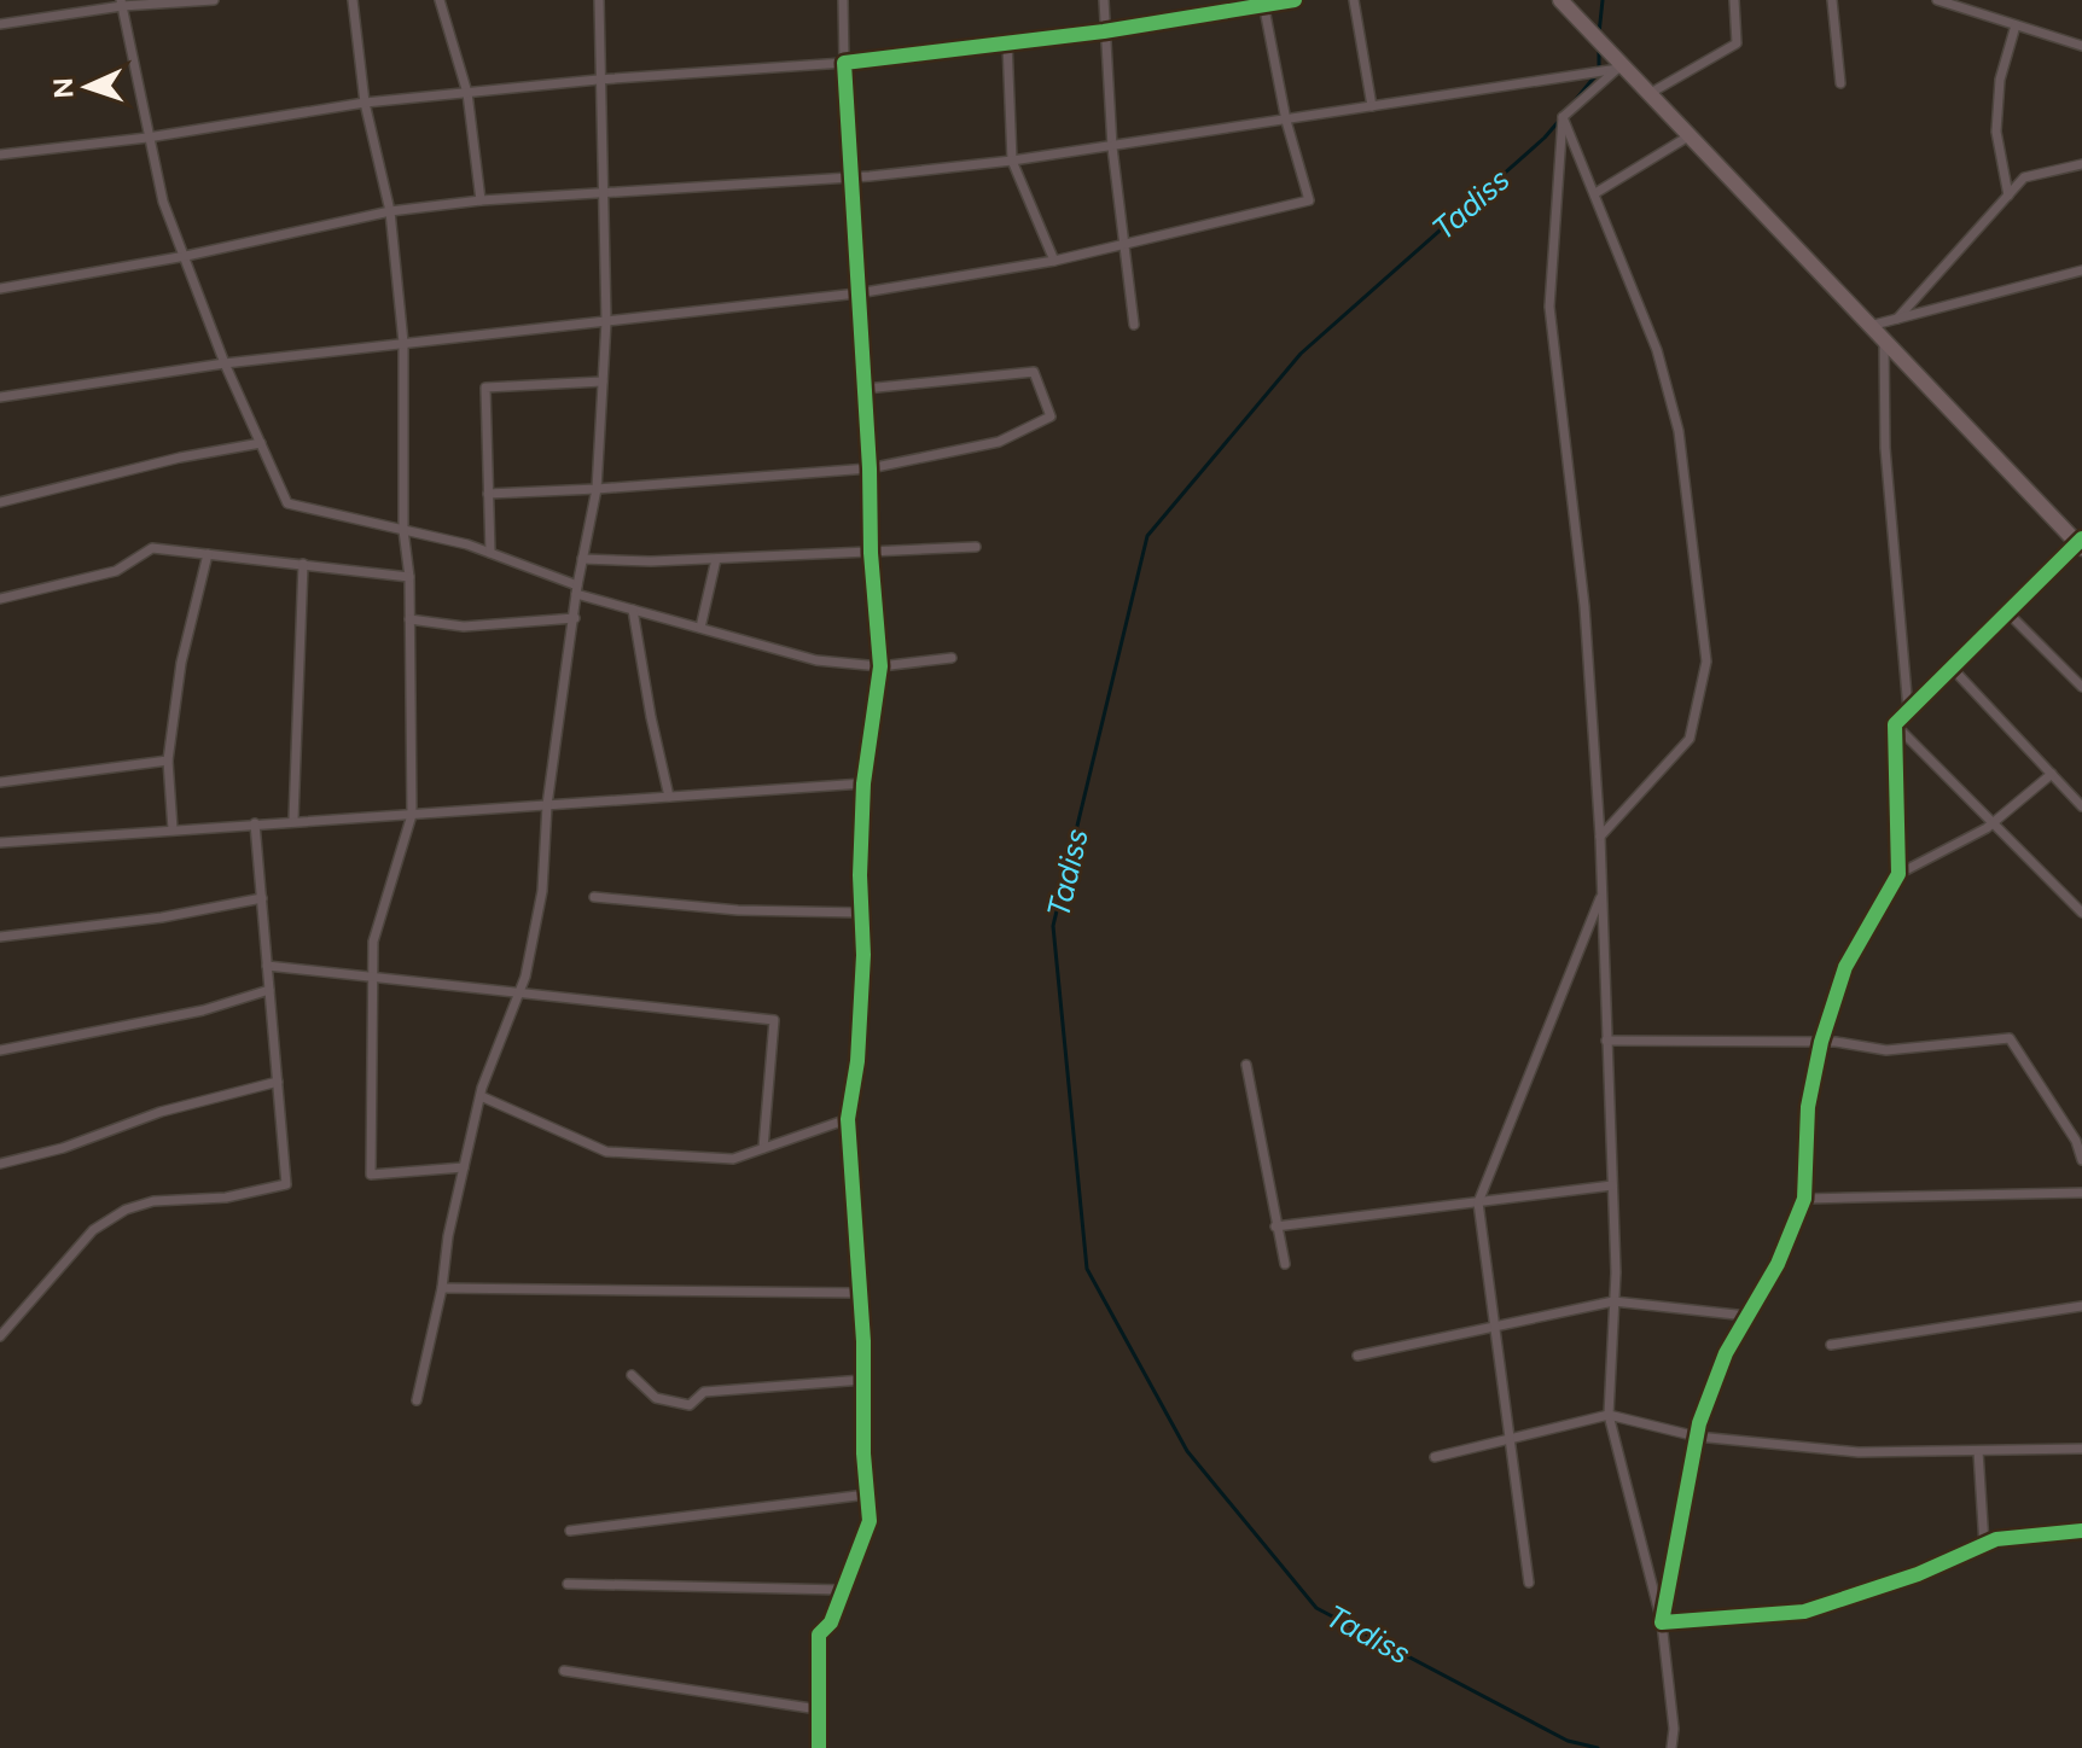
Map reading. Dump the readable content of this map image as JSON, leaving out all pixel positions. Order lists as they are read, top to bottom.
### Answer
{
  "water": ["Tadiss"],
  "north": "left"
}
